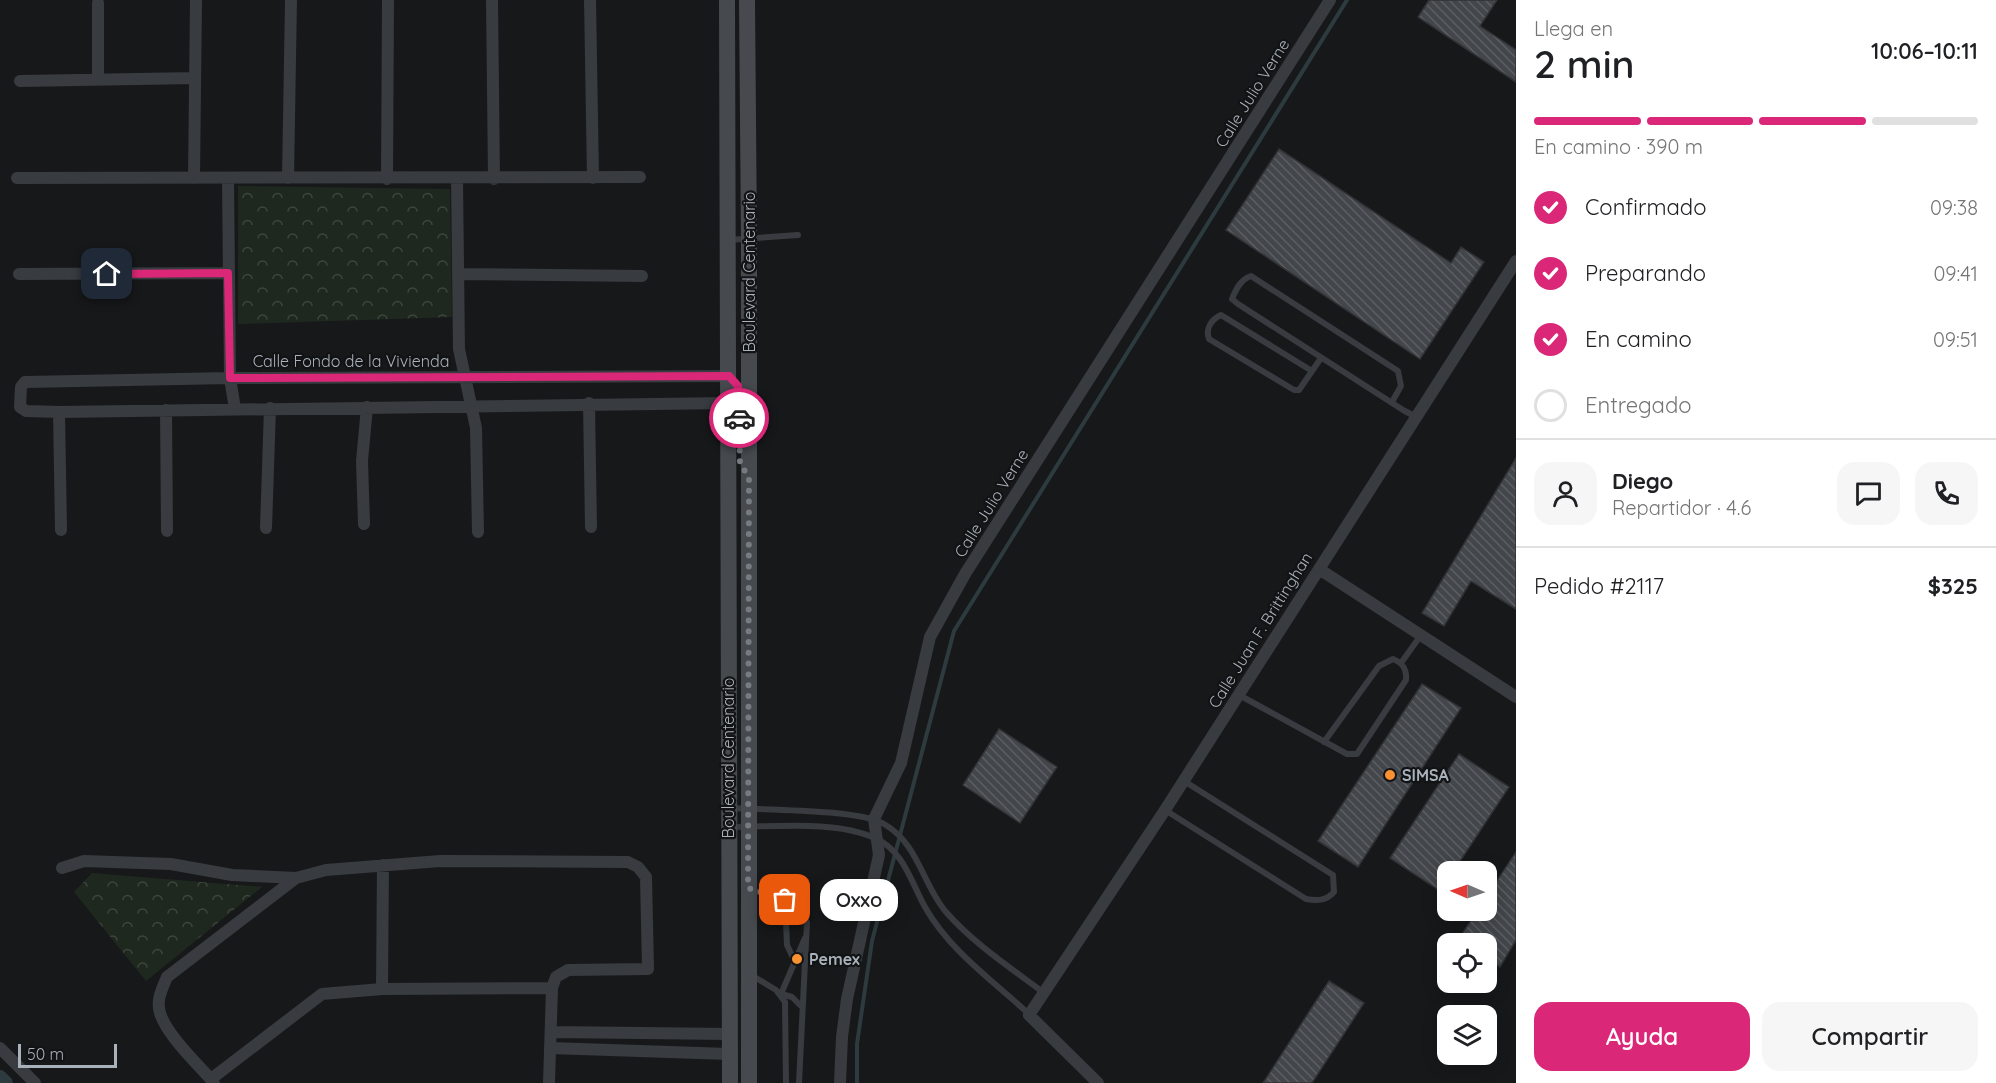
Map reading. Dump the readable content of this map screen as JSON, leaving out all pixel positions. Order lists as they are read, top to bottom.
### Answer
{
  "streets": {
    "main road": ["Boulevard Centenario"],
    "street": ["Calle Julio Verne", "Calle Fondo de la Vivienda", "Calle Juan F. Brittinghan"]
  },
  "crossings": [
    ["Boulevard Centenario", "Calle Fondo de la Vivienda"]
  ],
  "places": ["SIMSA", "Oxxo", "Pemex"],
  "scale_bar": "50 m",
  "north": "left",
  "page": {
    "heading": ["2 min", "Llega en", "10:06–10:11"],
    "panel": [
      "Diego",
      "Repartidor · 4.6",
      "Pedido #2117",
      "$325"
    ],
    "bar": "En camino · 390 m",
    "list": [
      ["Confirmado", "09:38"],
      ["Preparando", "09:41"],
      ["En camino", "09:51"],
      "Entregado"
    ],
    "bubble": "Oxxo",
    "buttons": ["Ayuda", "Compartir"],
    "scale": "50 m"
  }
}
